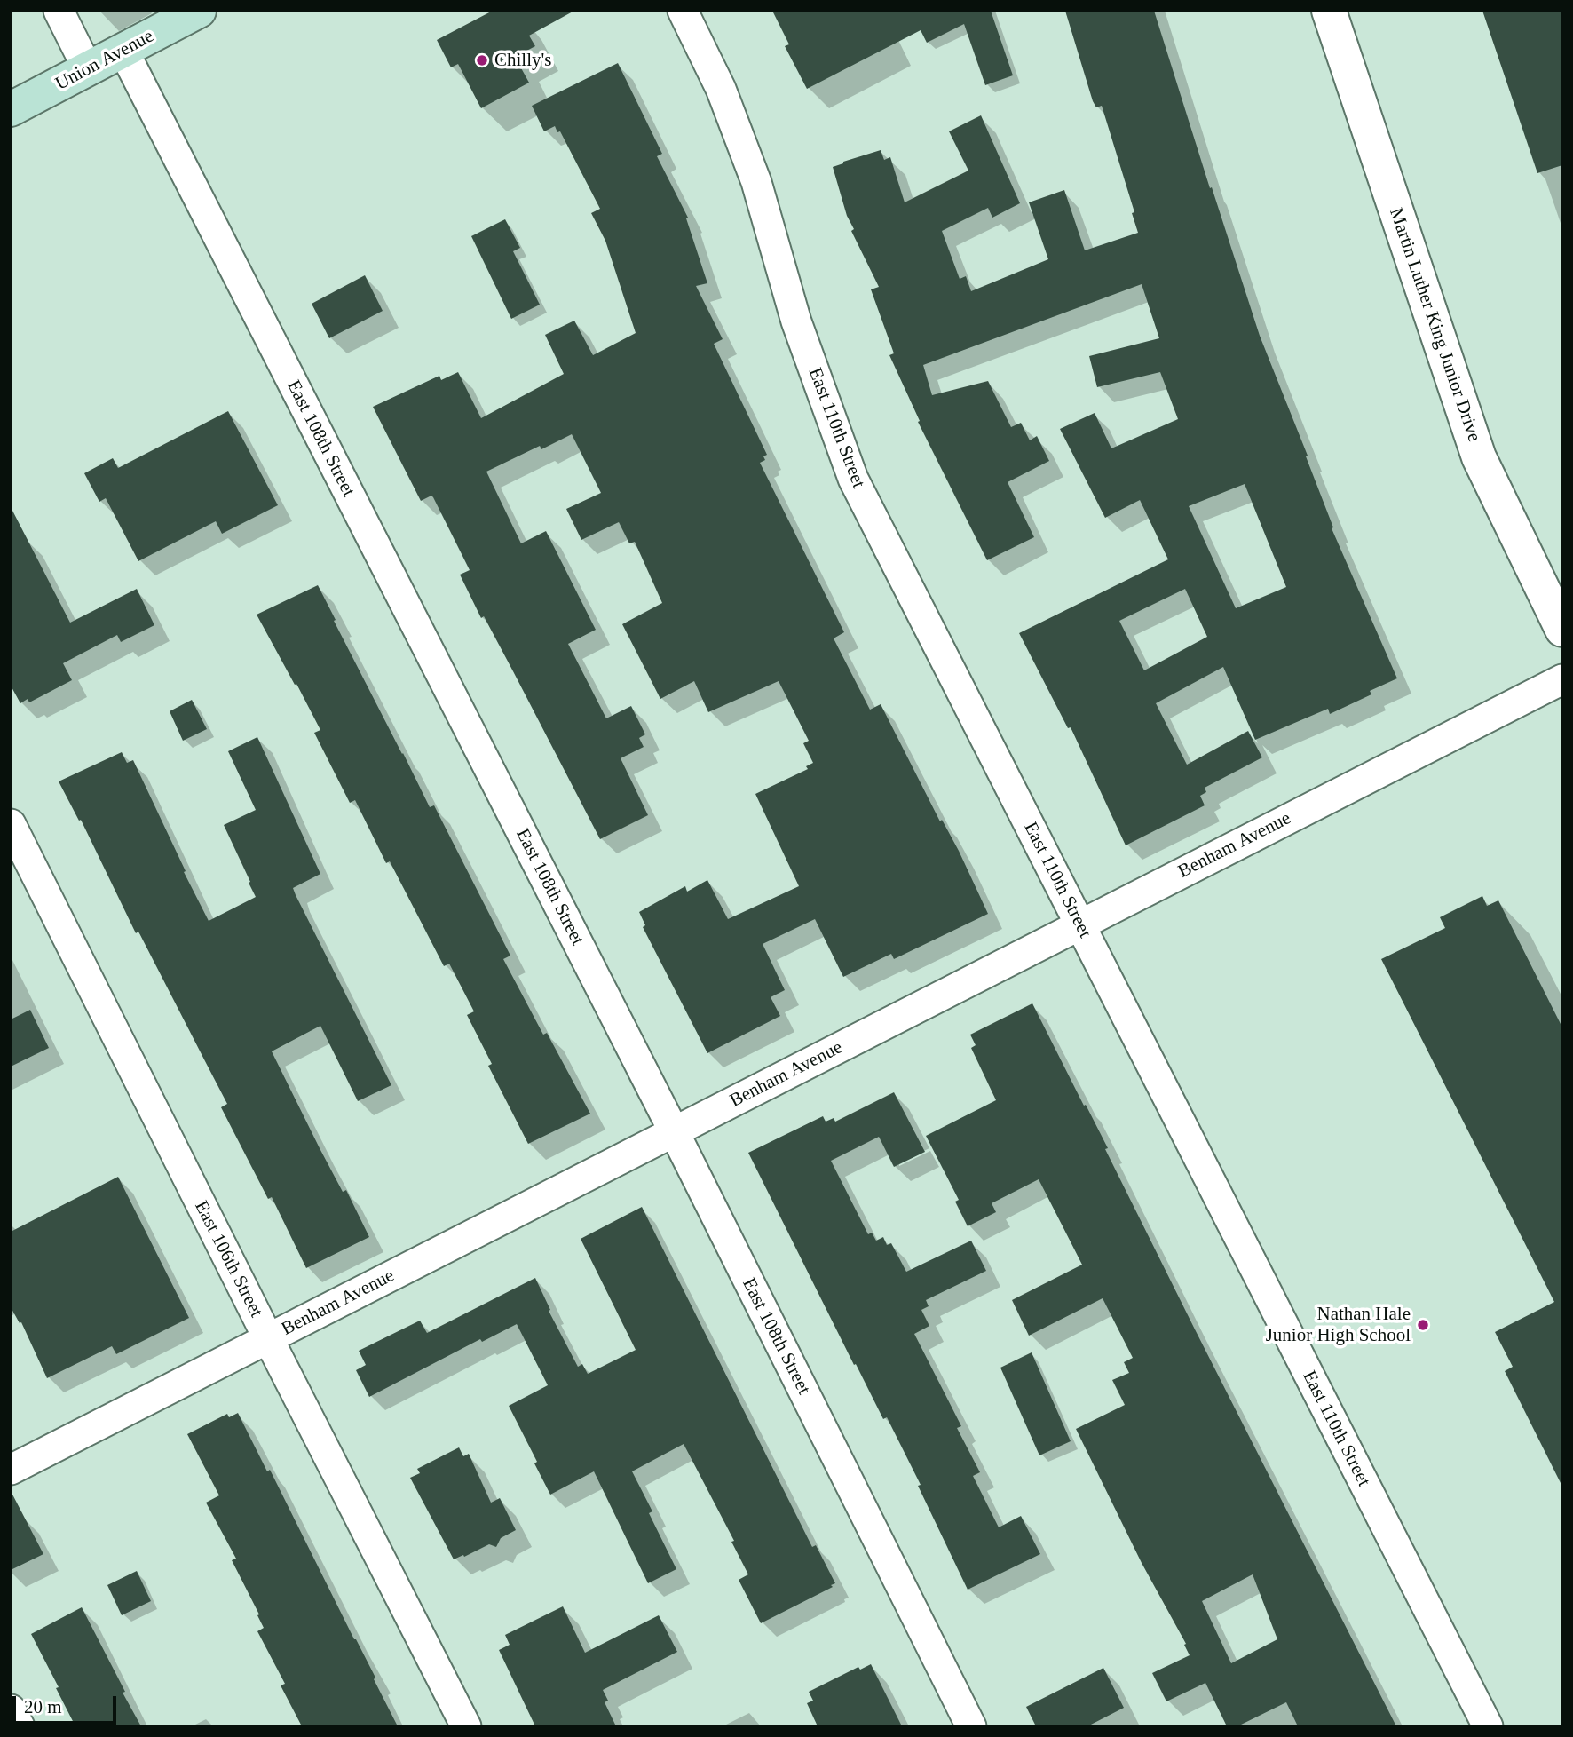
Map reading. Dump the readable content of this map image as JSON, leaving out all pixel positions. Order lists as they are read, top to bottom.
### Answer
{
  "streets": {
    "main road": ["Union Avenue"],
    "street": [
      "Martin Luther King Junior Drive",
      "East 110th Street",
      "East 108th Street",
      "Benham Avenue",
      "East 106th Street"
    ]
  },
  "crossings": [
    ["Union Avenue", "East 108th Street"],
    ["East 110th Street", "Benham Avenue"],
    ["East 108th Street", "Benham Avenue"],
    ["Benham Avenue", "East 106th Street"]
  ],
  "places": ["Chilly's", "Nathan Hale Junior High School"],
  "scale_bar": "20 m"
}
